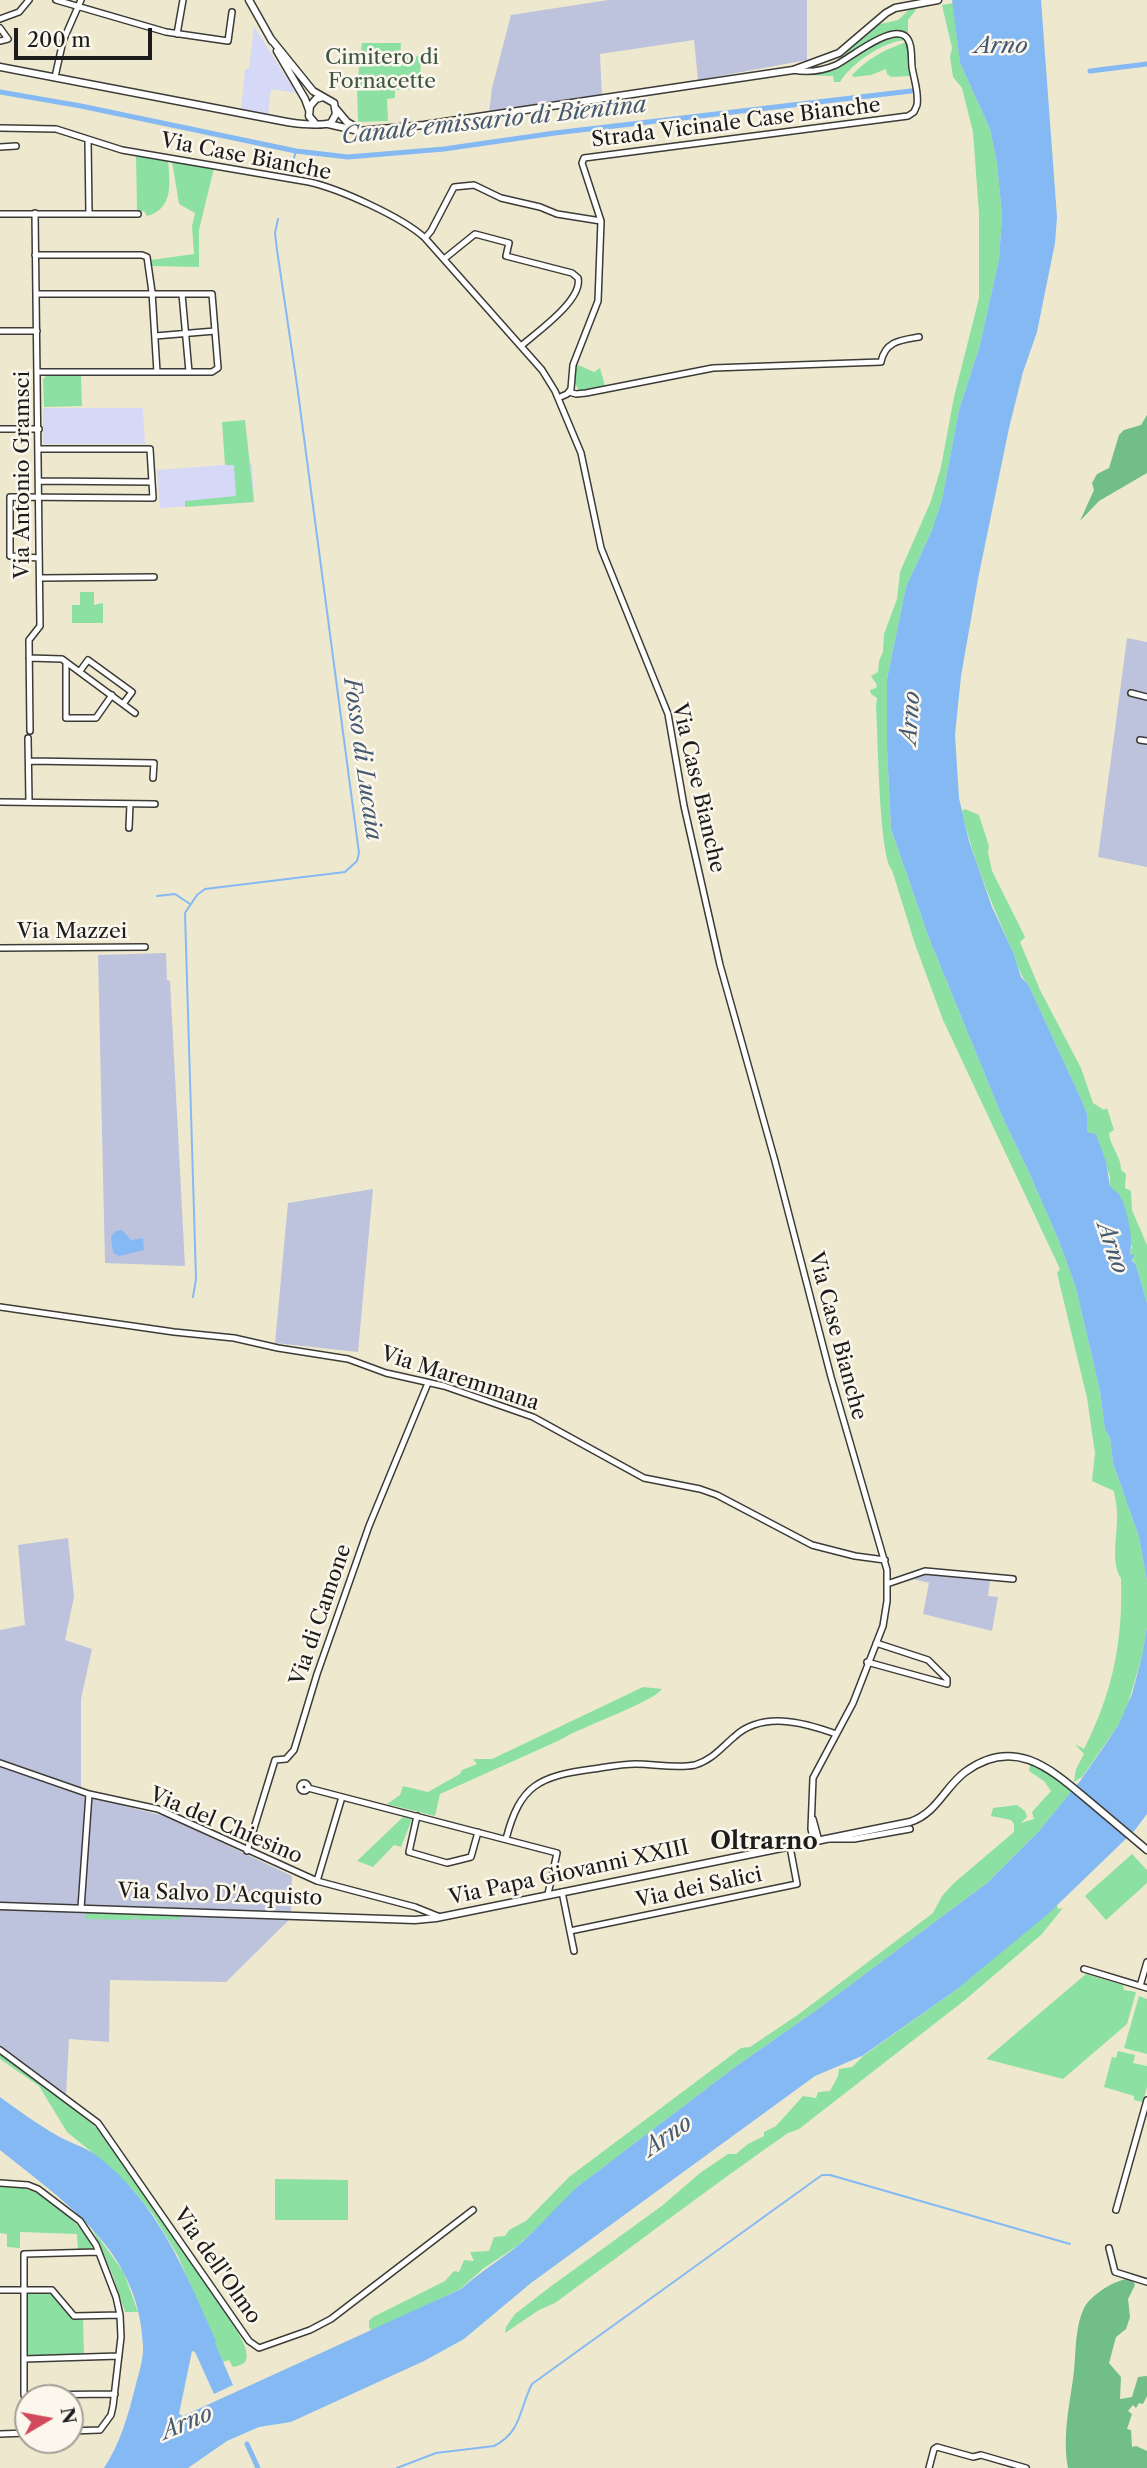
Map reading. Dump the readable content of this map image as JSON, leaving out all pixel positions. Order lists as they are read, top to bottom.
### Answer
{
  "streets": {
    "main road": ["Via Papa Giovanni XXIII", "Via Salvo D'Acquisto"],
    "street": [
      "Strada Vicinale Case Bianche",
      "Via Case Bianche",
      "Via Antonio Gramsci",
      "Via Mazzei",
      "Via Maremmana",
      "Via di Camone",
      "Via del Chiesino",
      "Via dei Salici",
      "Via dell'Olmo"
    ]
  },
  "crossings": [
    ["Via Case Bianche", "Via Maremmana"],
    ["Via Case Bianche", "Via Papa Giovanni XXIII"],
    ["Via Maremmana", "Via di Camone"],
    ["Via di Camone", "Via del Chiesino"],
    ["Via del Chiesino", "Via Papa Giovanni XXIII"],
    ["Via del Chiesino", "Via Salvo D'Acquisto"],
    ["Via Papa Giovanni XXIII", "Via dei Salici"],
    ["Via Papa Giovanni XXIII", "Via Salvo D'Acquisto"]
  ],
  "districts": ["Oltrarno"],
  "water": ["Arno", "Canale emissario di Bientina", "Fosso di Lucaia"],
  "parks": ["Cimitero di Fornacette"],
  "scale_bar": "200 m",
  "north": "right"
}
